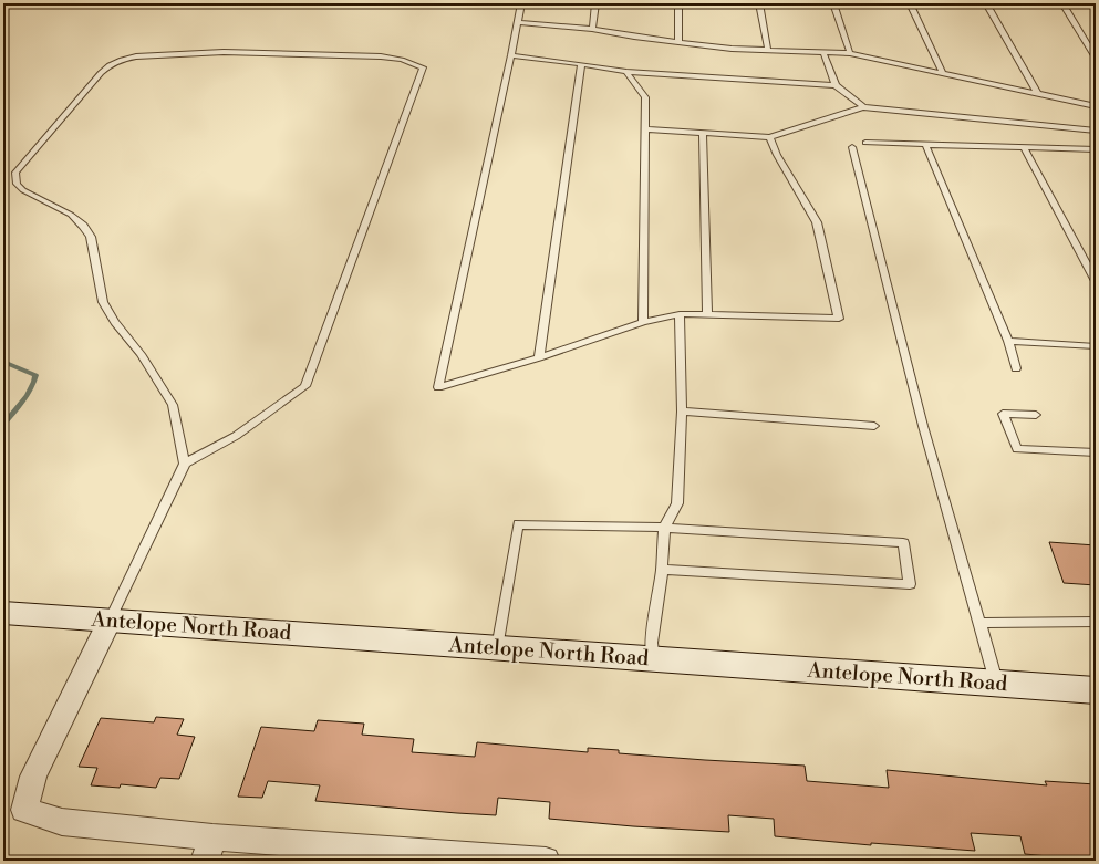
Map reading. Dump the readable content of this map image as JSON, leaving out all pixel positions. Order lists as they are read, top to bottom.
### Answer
{
  "streets": {
    "main road": ["Antelope North Road"]
  }
}
